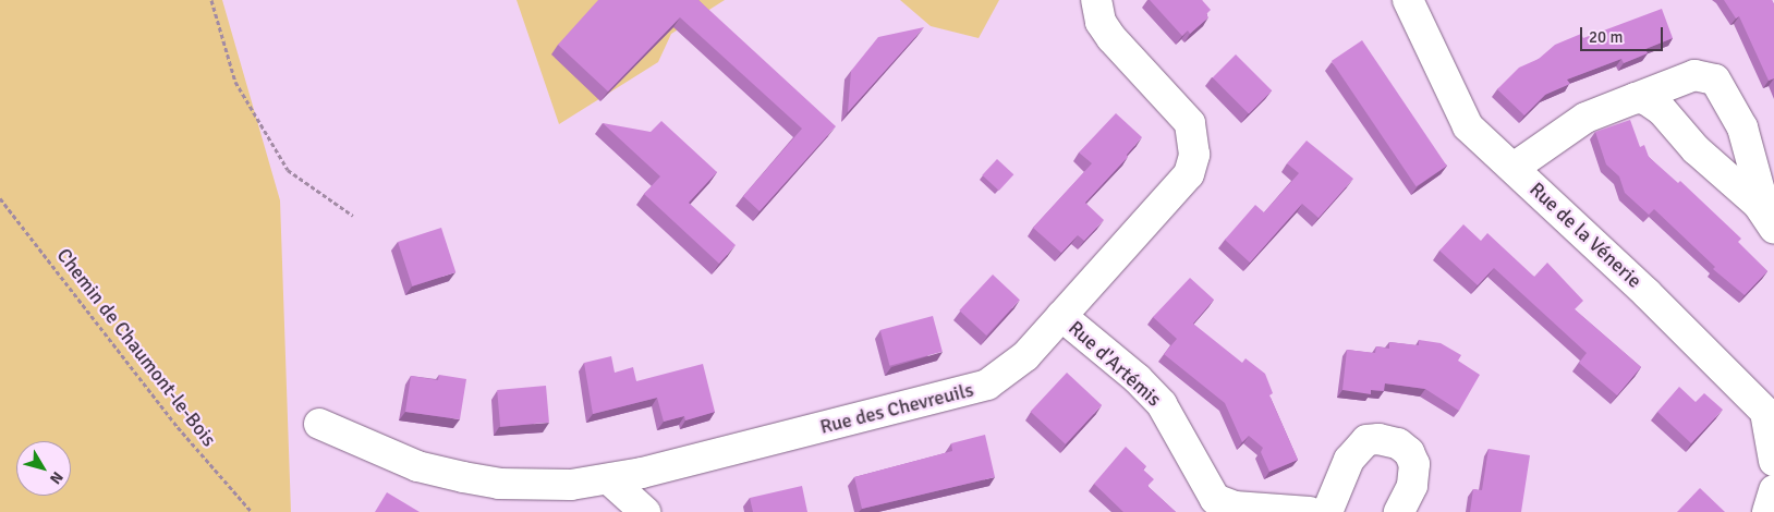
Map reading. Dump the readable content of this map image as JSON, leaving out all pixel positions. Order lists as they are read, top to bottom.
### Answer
{
  "streets": {
    "street": ["Rue de la Vénerie", "Rue d'Artémis", "Rue des Chevreuils"],
    "path": ["Chemin de Chaumont-le-Bois"]
  },
  "crossings": [
    ["Rue d'Artémis", "Rue des Chevreuils"]
  ],
  "scale_bar": "20 m",
  "north": "bottom right"
}
